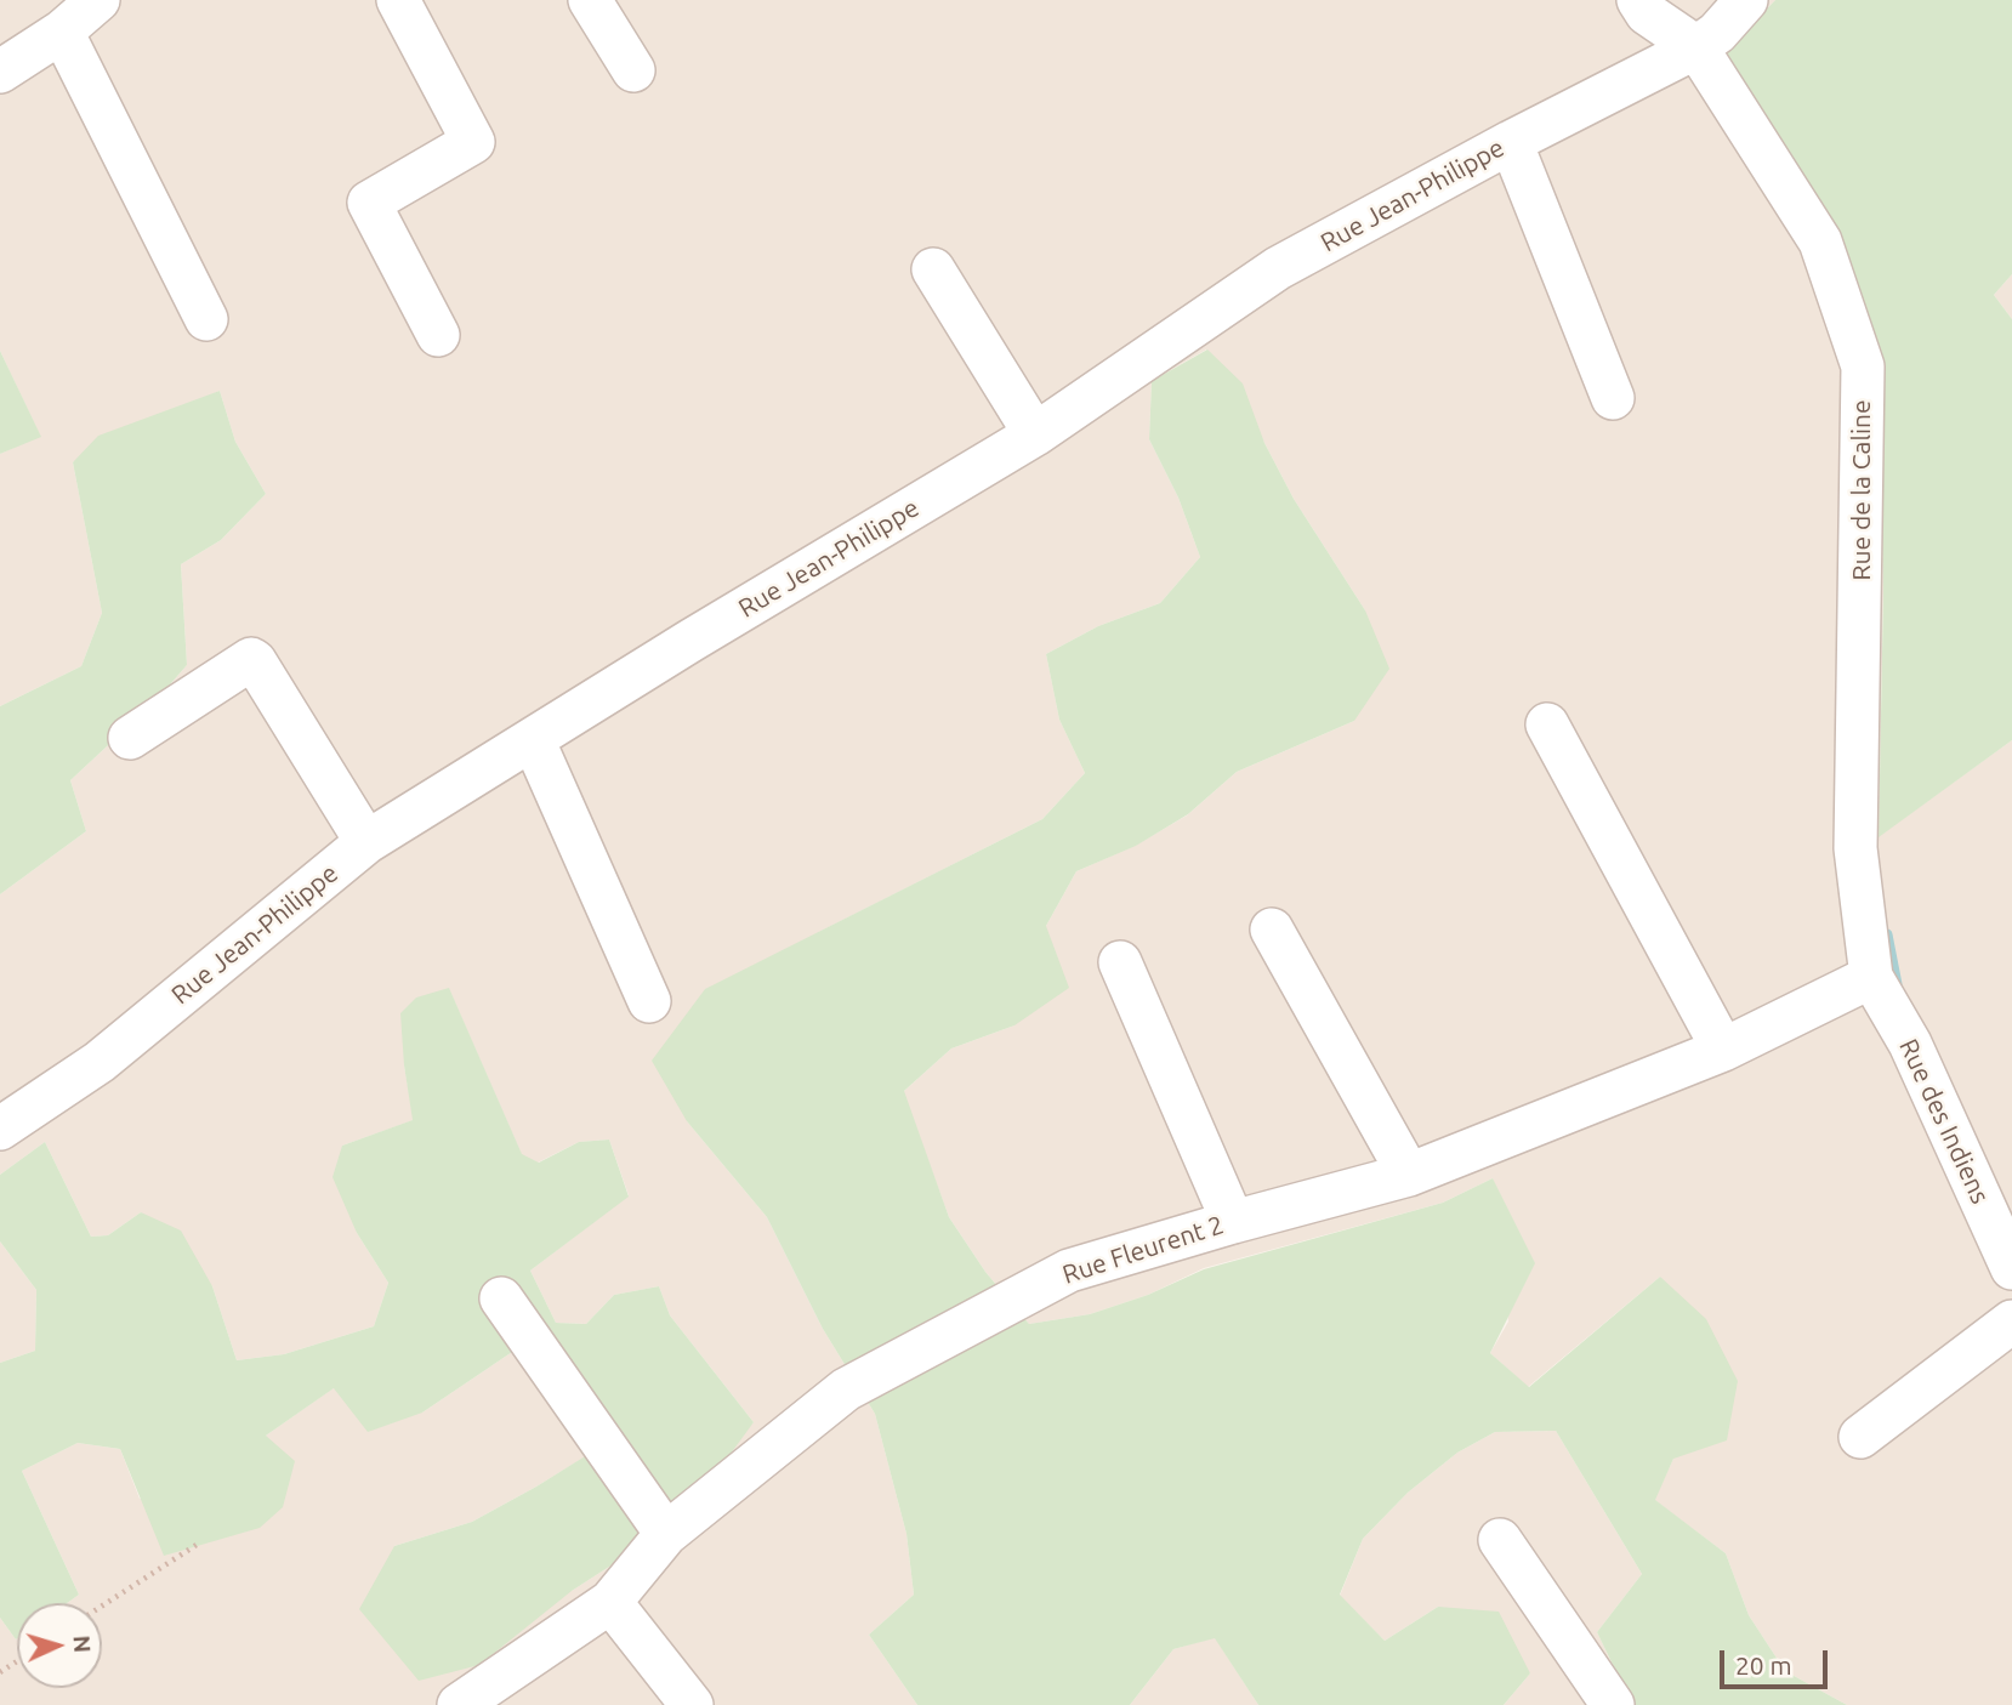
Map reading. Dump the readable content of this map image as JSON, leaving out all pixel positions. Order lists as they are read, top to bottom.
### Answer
{
  "streets": {
    "street": [
      "Rue Jean-Philippe",
      "Rue de la Caline",
      "Rue des Indiens",
      "Rue Fleurent 2"
    ]
  },
  "crossings": [
    ["Rue Jean-Philippe", "Rue de la Caline"],
    ["Rue de la Caline", "Rue des Indiens"],
    ["Rue de la Caline", "Rue Fleurent 2"],
    ["Rue des Indiens", "Rue Fleurent 2"]
  ],
  "scale_bar": "20 m",
  "north": "right"
}
